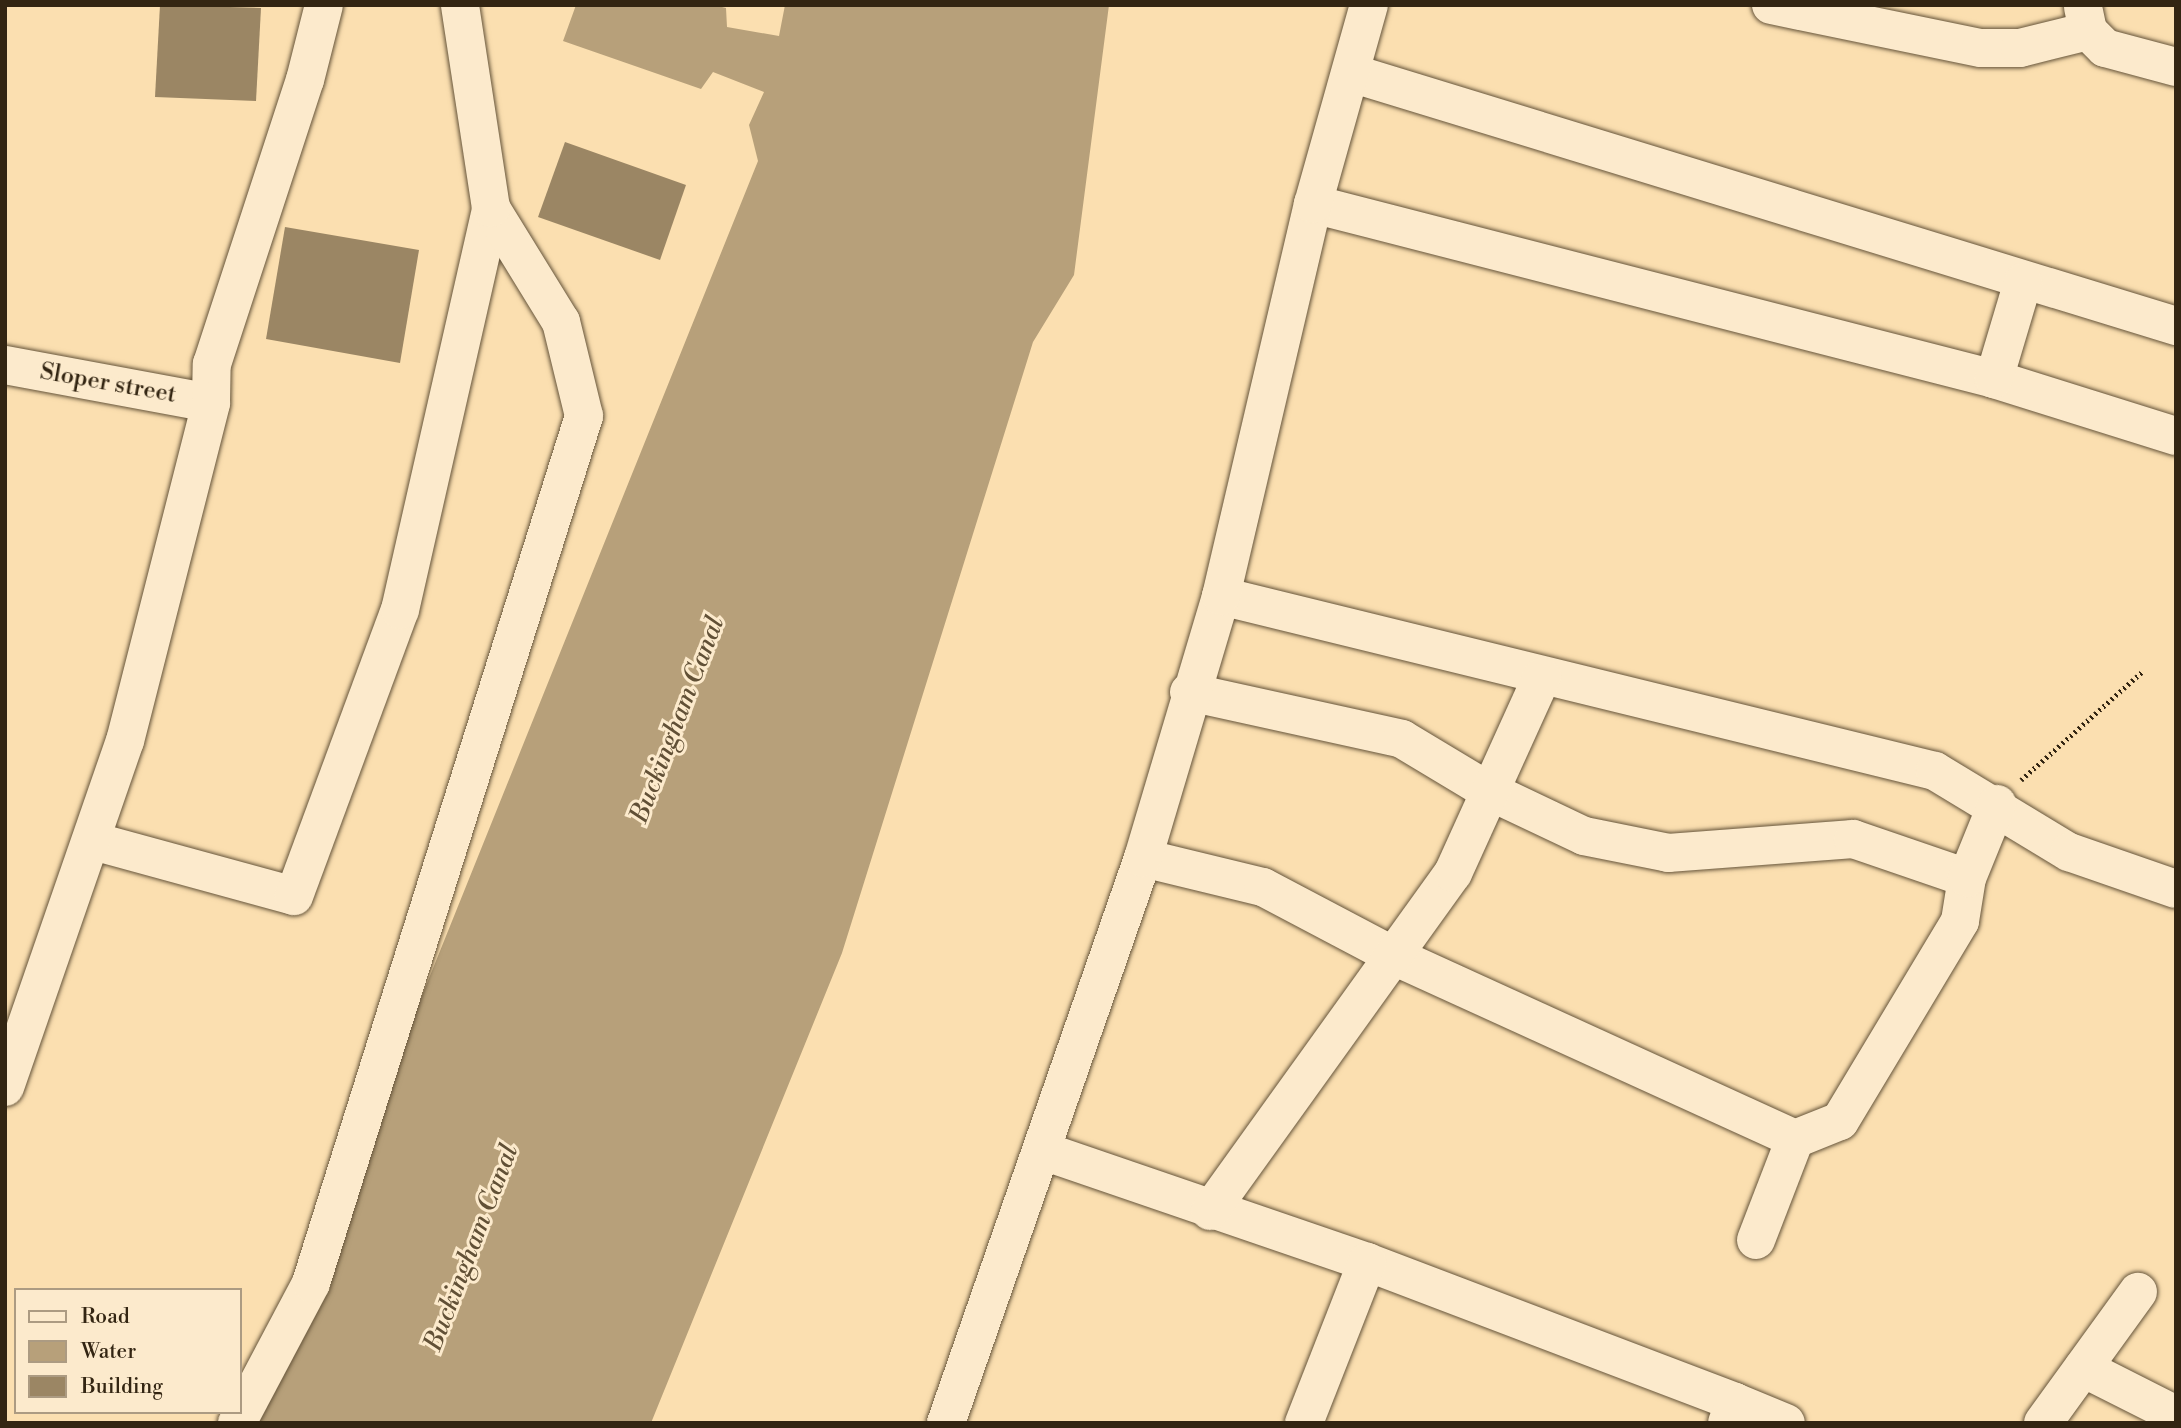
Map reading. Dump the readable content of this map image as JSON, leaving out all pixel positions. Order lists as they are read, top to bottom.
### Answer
{
  "streets": {
    "street": ["Sloper street"]
  },
  "water": ["Buckingham Canal"],
  "legend": ["Road", "Water", "Building"]
}
